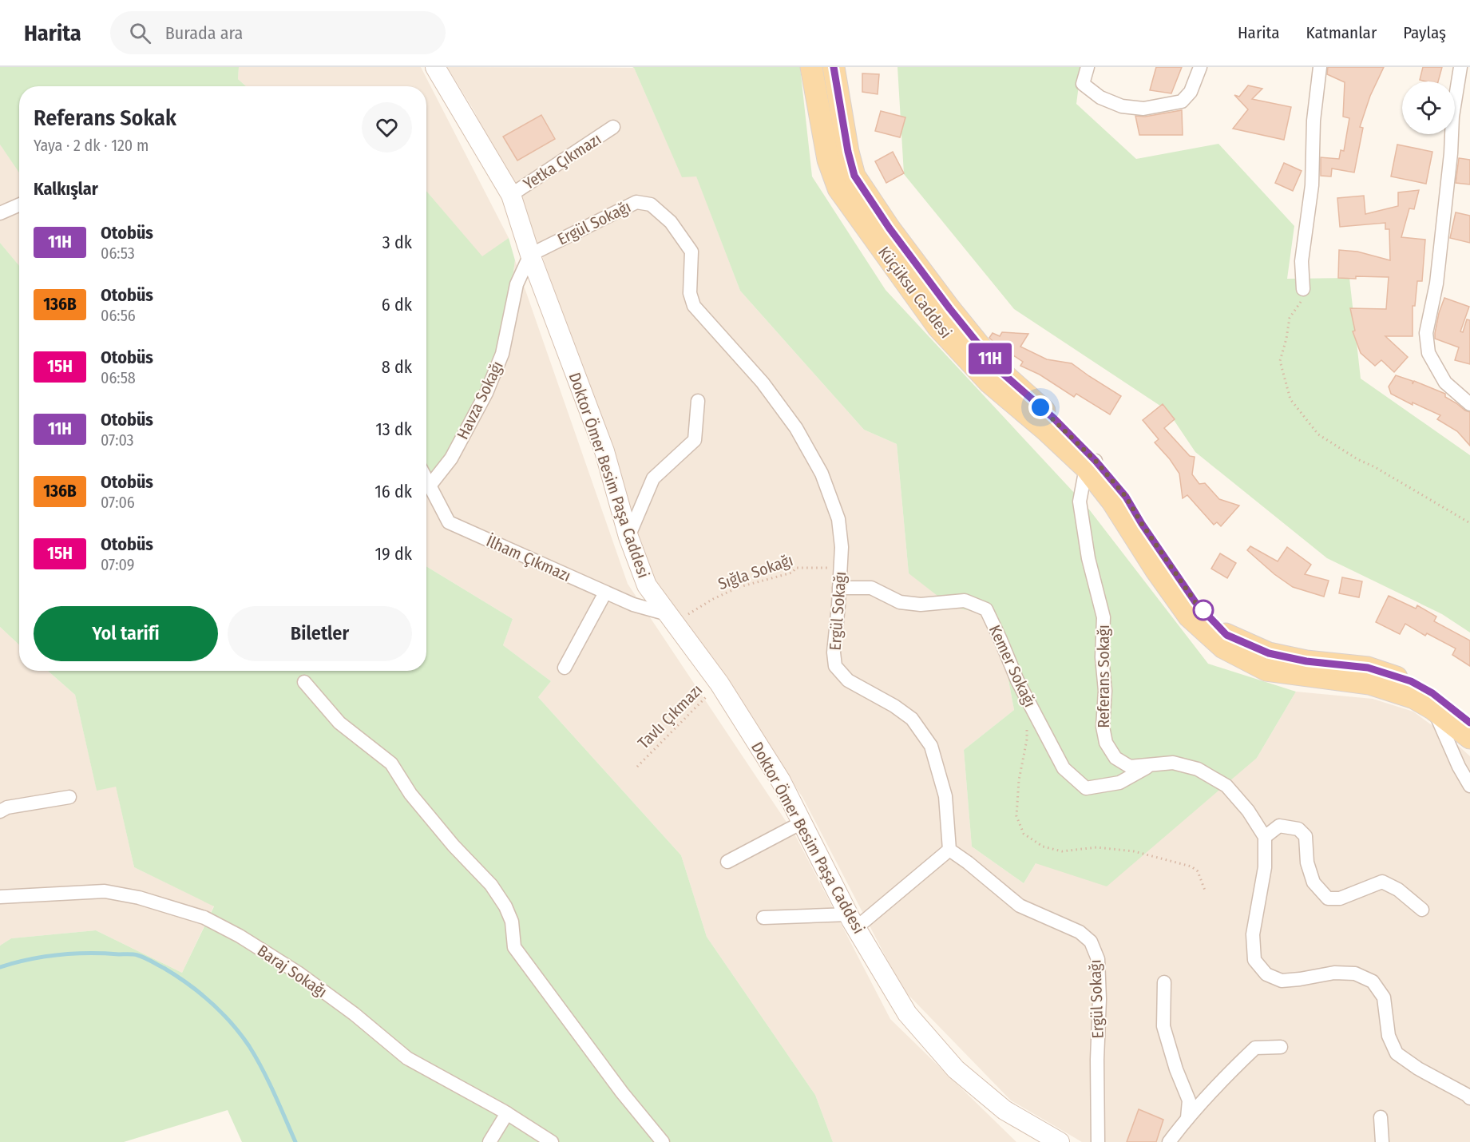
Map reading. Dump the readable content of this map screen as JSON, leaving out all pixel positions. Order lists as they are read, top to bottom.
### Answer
{
  "streets": {
    "main road": ["Küçüksu Caddesi"],
    "street": [
      "Yetka Çıkmazı",
      "Ergül Sokağı",
      "Havza Sokağı",
      "Doktor Ömer Besim Paşa Caddesi",
      "İlham Çıkmazı",
      "Kemer Sokağı",
      "Referans Sokağı",
      "Baraj Sokağı"
    ],
    "path": ["Sığla Sokağı", "Tavlı Çıkmazı"]
  },
  "crossings": [
    ["Yetka Çıkmazı", "Doktor Ömer Besim Paşa Caddesi"],
    ["Ergül Sokağı", "Havza Sokağı"],
    ["Ergül Sokağı", "Doktor Ömer Besim Paşa Caddesi"],
    ["Ergül Sokağı", "Sığla Sokağı"],
    ["Ergül Sokağı", "Kemer Sokağı"],
    ["Küçüksu Caddesi", "Referans Sokağı"],
    ["Havza Sokağı", "Doktor Ömer Besim Paşa Caddesi"],
    ["Havza Sokağı", "İlham Çıkmazı"],
    ["Doktor Ömer Besim Paşa Caddesi", "İlham Çıkmazı"],
    ["Doktor Ömer Besim Paşa Caddesi", "Sığla Sokağı"],
    ["Doktor Ömer Besim Paşa Caddesi", "Tavlı Çıkmazı"],
    ["İlham Çıkmazı", "Sığla Sokağı"],
    ["Sığla Sokağı", "Kemer Sokağı"],
    ["Kemer Sokağı", "Referans Sokağı"]
  ],
  "lines": ["bus line 11H"],
  "page": {
    "header": "Harita",
    "search": "Burada ara",
    "nav": ["Harita", "Katmanlar", "Paylaş"],
    "on_map": "11H",
    "heading": [
      ["Referans Sokak", "Yaya · 2 dk · 120 m"],
      "Kalkışlar"
    ],
    "list": [
      {
        "mark": "11H",
        "name": "Otobüs",
        "note": "06:53",
        "value": "3 dk"
      },
      {
        "mark": "136B",
        "name": "Otobüs",
        "note": "06:56",
        "value": "6 dk"
      },
      {
        "mark": "15H",
        "name": "Otobüs",
        "note": "06:58",
        "value": "8 dk"
      },
      {
        "mark": "11H",
        "name": "Otobüs",
        "note": "07:03",
        "value": "13 dk"
      },
      {
        "mark": "136B",
        "name": "Otobüs",
        "note": "07:06",
        "value": "16 dk"
      },
      {
        "mark": "15H",
        "name": "Otobüs",
        "note": "07:09",
        "value": "19 dk"
      }
    ],
    "buttons": ["Yol tarifi", "Biletler"]
  }
}
